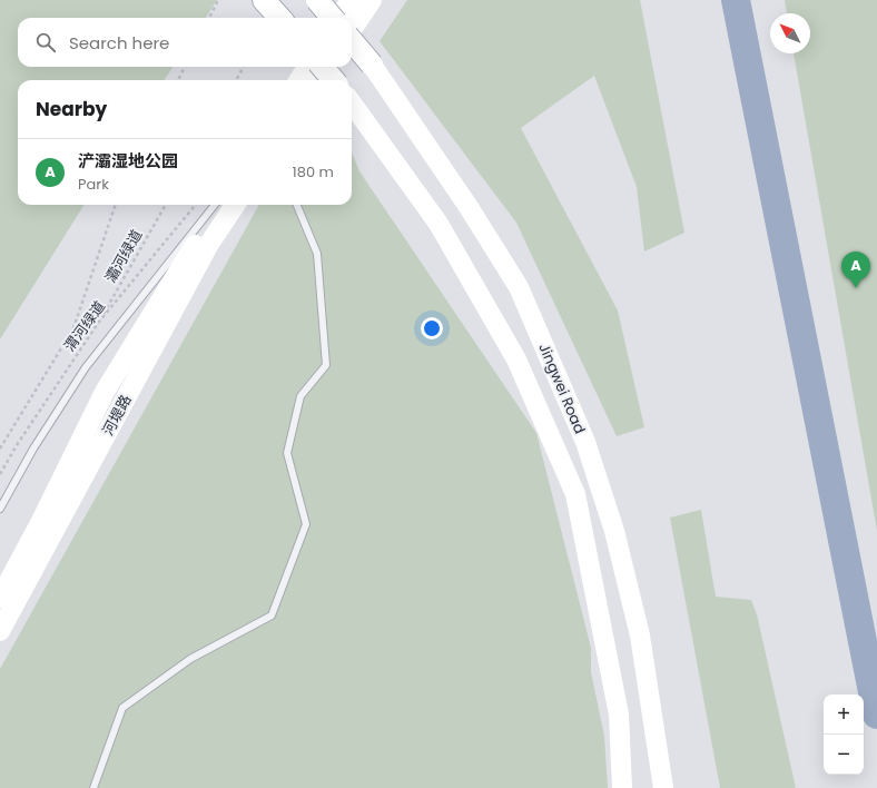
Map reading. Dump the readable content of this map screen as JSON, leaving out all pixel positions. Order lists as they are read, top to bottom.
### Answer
{
  "streets": {
    "main road": ["Jingwei Road", "河堤路"],
    "path": ["灞河绿道", "渭河绿道"]
  },
  "crossings": [
    ["灞河绿道", "渭河绿道"]
  ],
  "north": "top left",
  "page": {
    "search": "Search here",
    "heading": "Nearby",
    "list": [
      {
        "mark": "A",
        "name": "浐灞湿地公园",
        "note": "Park",
        "value": "180 m"
      }
    ],
    "pins": "A",
    "map_buttons": ["+", "−"]
  }
}
